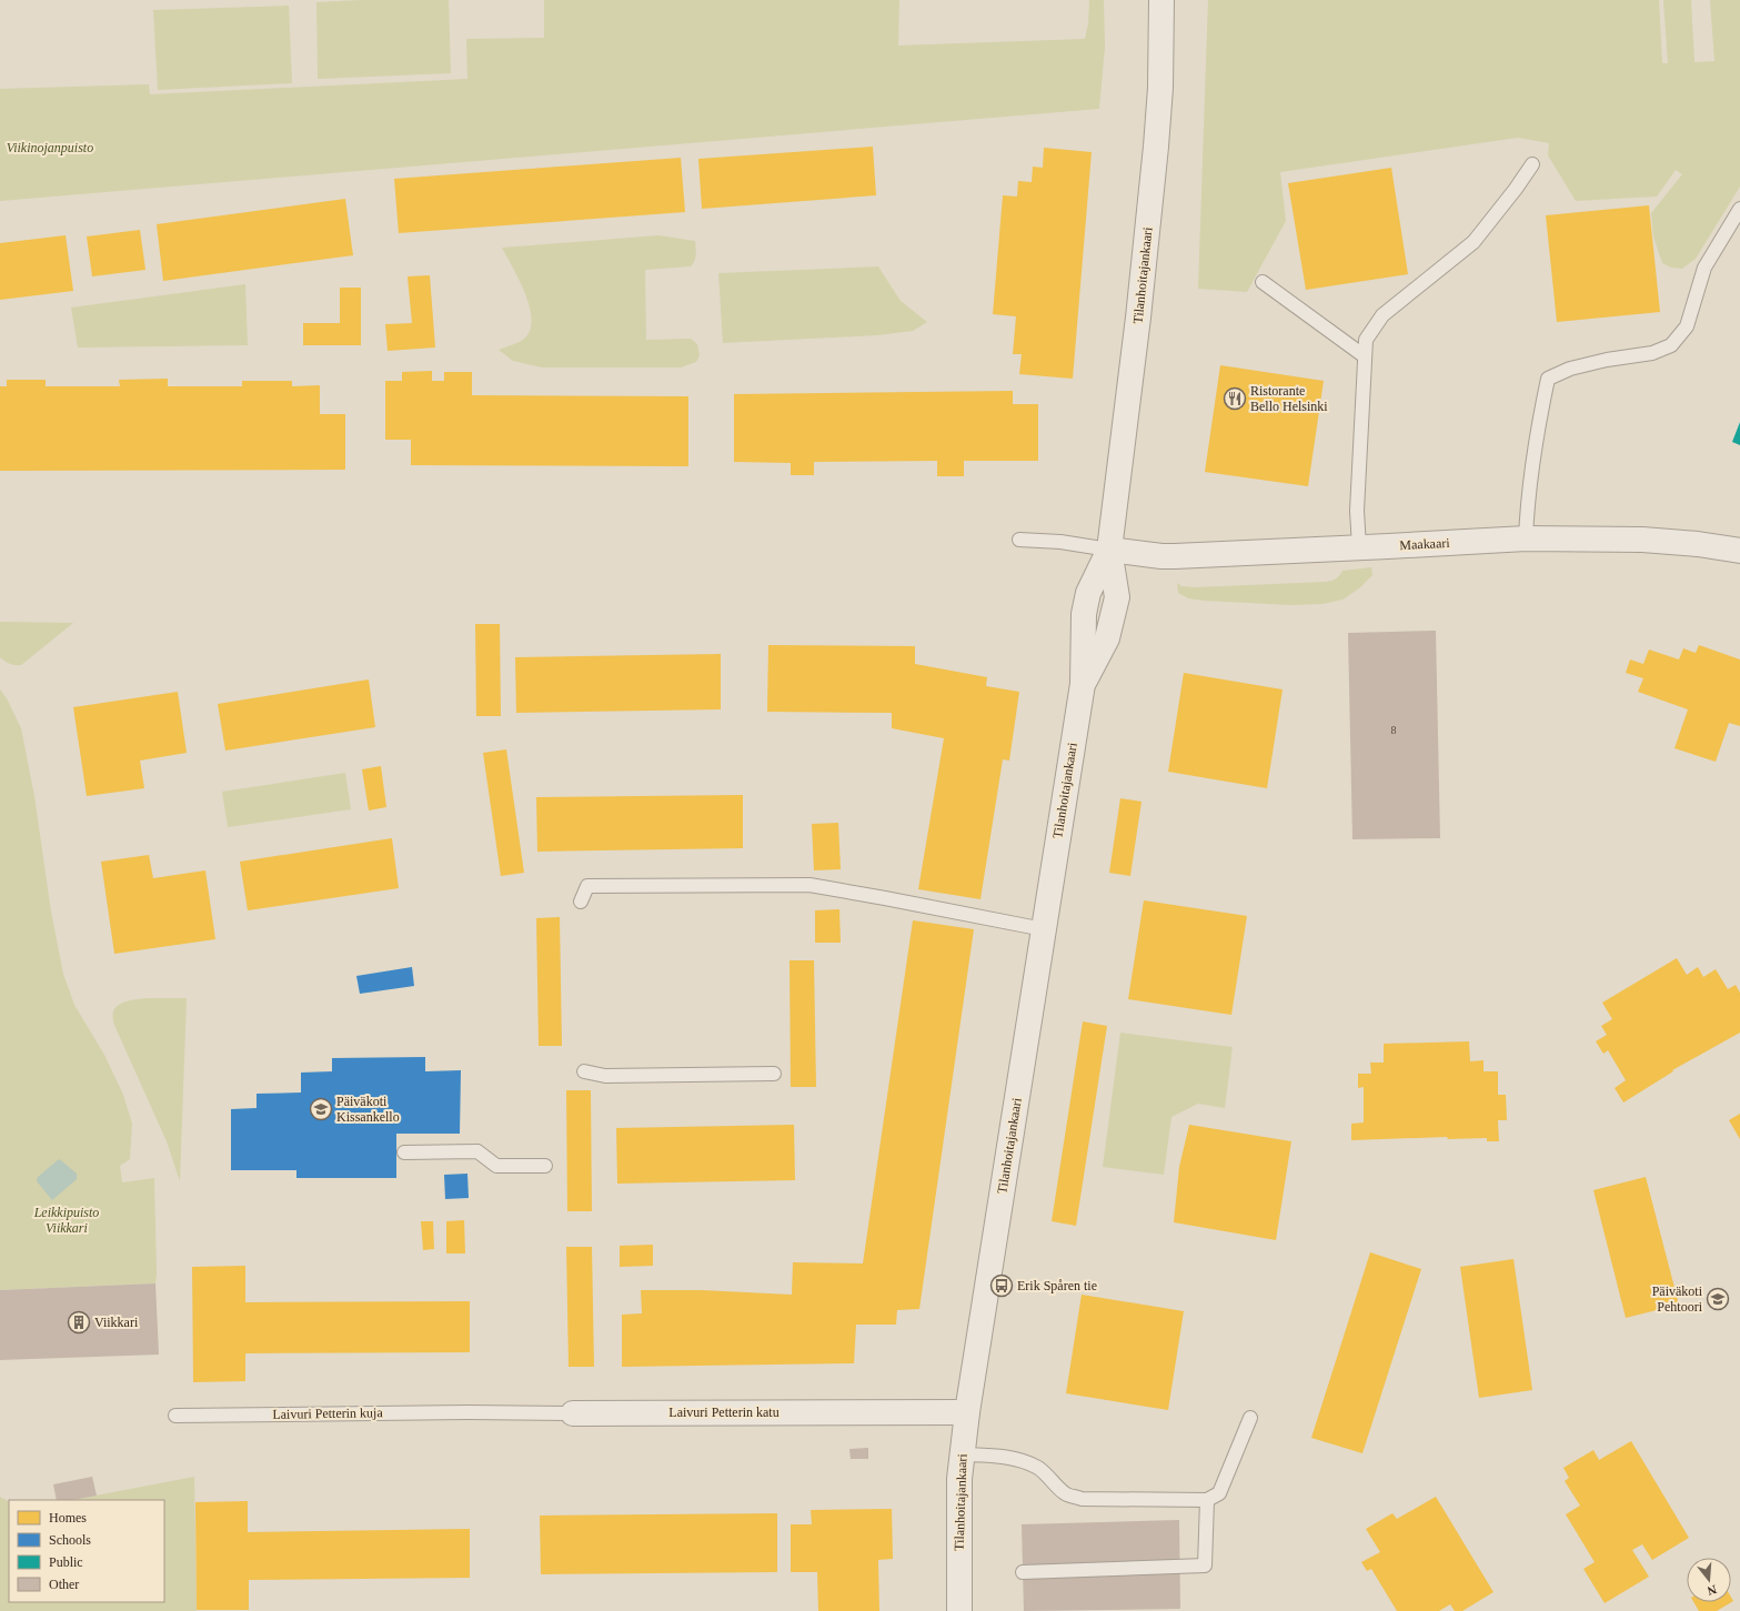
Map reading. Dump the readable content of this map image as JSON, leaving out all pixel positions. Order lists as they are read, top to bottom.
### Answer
{
  "streets": {
    "street": ["Tilanhoitajankaari", "Maakaari", "Laivuri Petterin katu"],
    "lane": ["Laivuri Petterin kuja"]
  },
  "crossings": [
    ["Tilanhoitajankaari", "Maakaari"],
    ["Tilanhoitajankaari", "Laivuri Petterin katu"],
    ["Laivuri Petterin katu", "Laivuri Petterin kuja"]
  ],
  "parks": ["Viikinojanpuisto", "Leikkipuisto Viikkari"],
  "places": {
    "restaurant": ["Ristorante Bello Helsinki"],
    "school or university": ["Päiväkoti Kissankello", "Päiväkoti Pehtoori"],
    "bus stop": ["Erik Spåren tie"],
    "building": ["Viikkari"]
  },
  "house_numbers": ["8"],
  "legend": [
    "Homes",
    "Schools",
    "Public",
    "Other"
  ],
  "north": "bottom"
}
